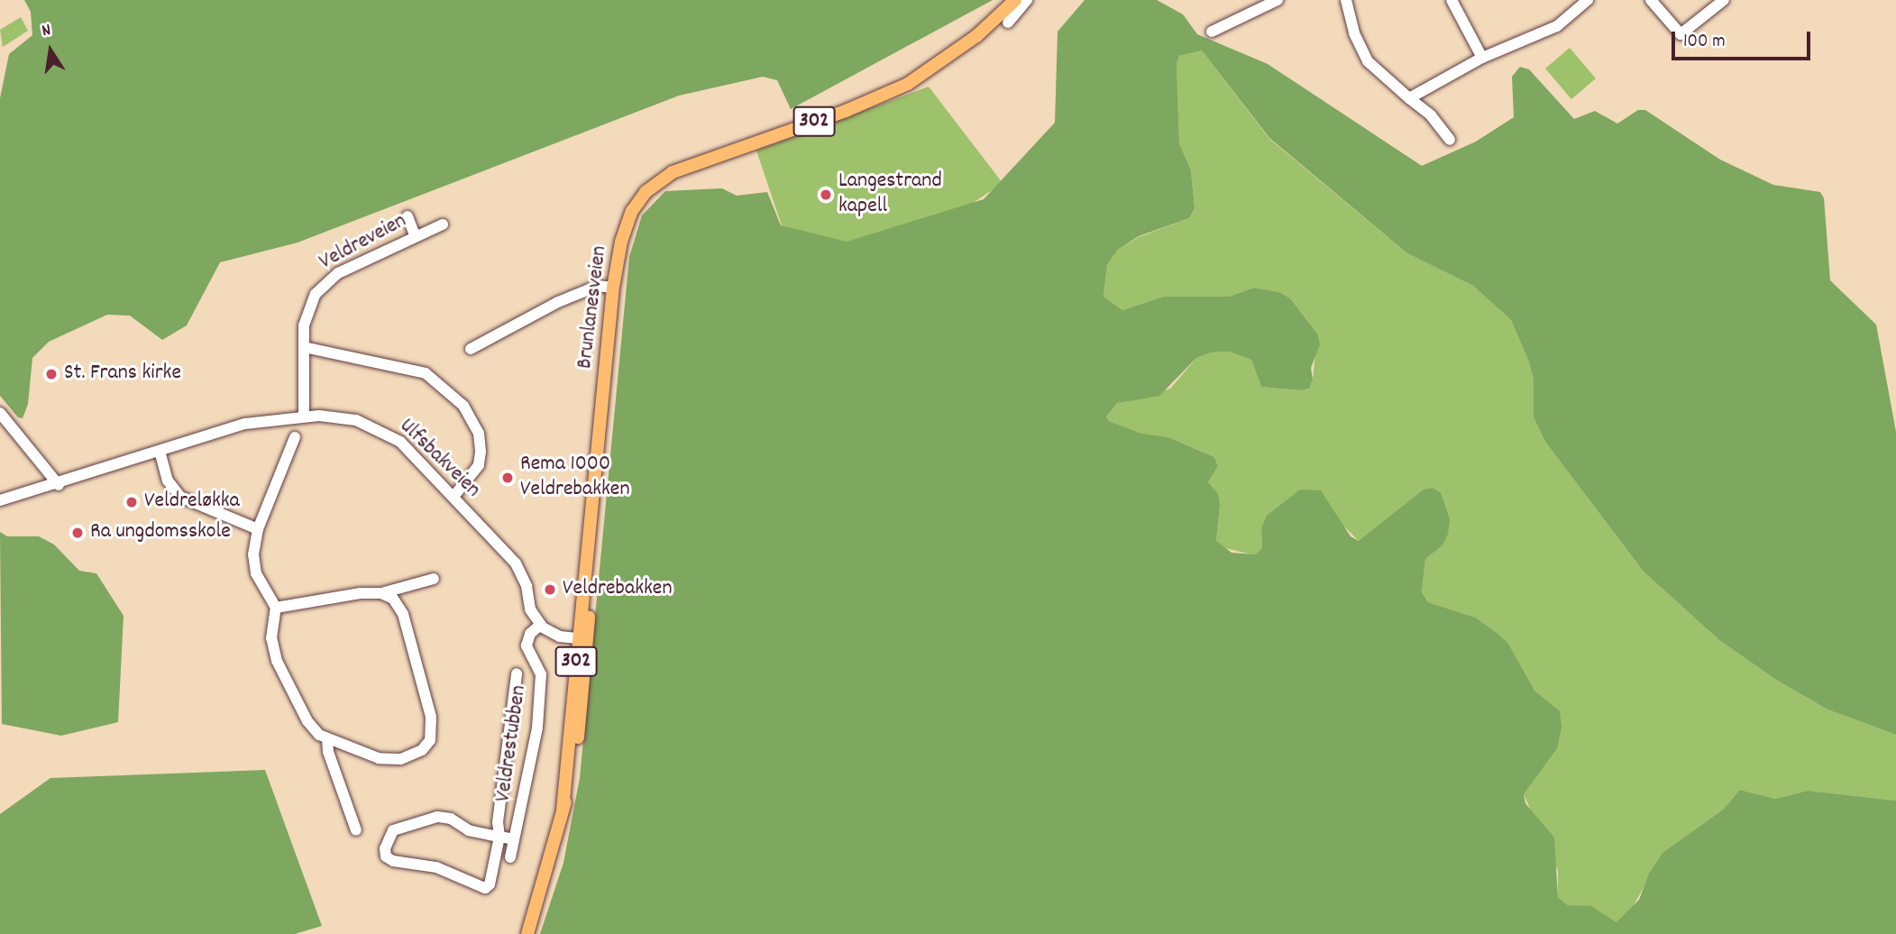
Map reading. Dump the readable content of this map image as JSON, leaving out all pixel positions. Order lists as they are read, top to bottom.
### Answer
{
  "streets": {
    "main road": ["302", "Brunlanesveien"],
    "street": ["Veldreveien", "Ulfsbakveien", "Veldrestubben"]
  },
  "crossings": [
    ["Veldreveien", "Ulfsbakveien"],
    ["Ulfsbakveien", "Veldrestubben"]
  ],
  "places": [
    "Langestrand kapell",
    "St. Frans kirke",
    "Rema 1000 Veldrebakken",
    "Veldreløkka",
    "Ra ungdomsskole",
    "Veldrebakken"
  ],
  "scale_bar": "100 m",
  "north": "top"
}
